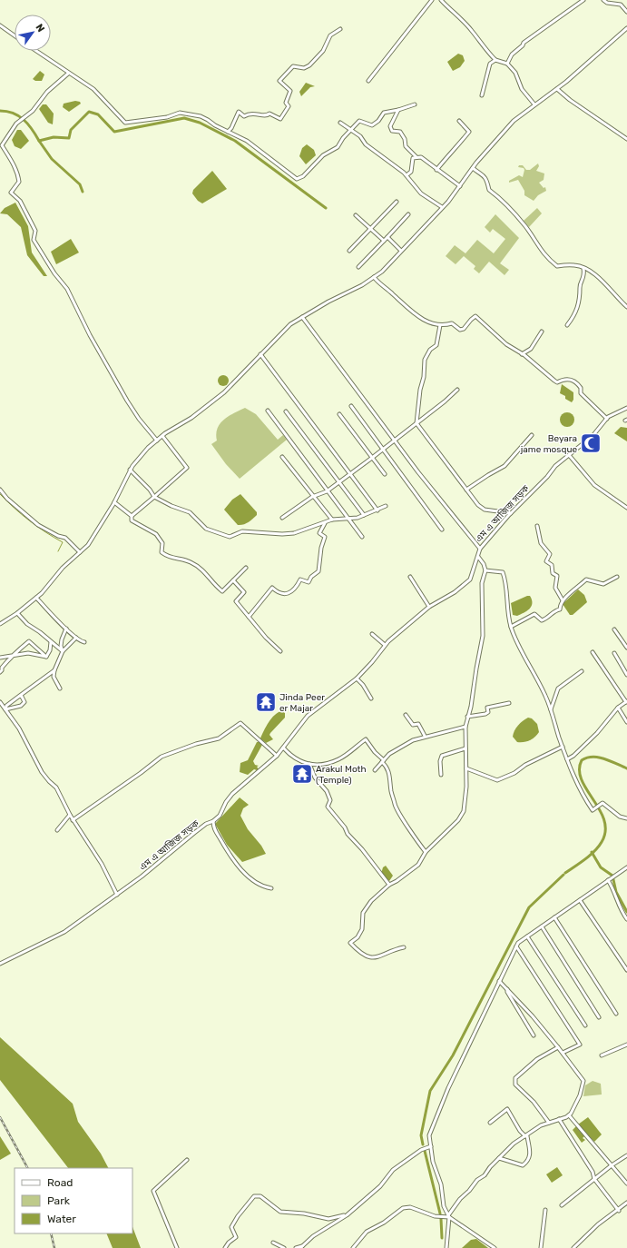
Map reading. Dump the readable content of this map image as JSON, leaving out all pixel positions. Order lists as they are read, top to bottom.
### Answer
{
  "streets": {
    "street": ["এম এ আজিজ সড়ক"]
  },
  "places": {
    "mosque": ["Beyara jame mosque"],
    "temple": ["Jinda Peer er Majar", "Arakul Moth (Temple)"]
  },
  "legend": ["Road", "Park", "Water"],
  "north": "top right"
}
